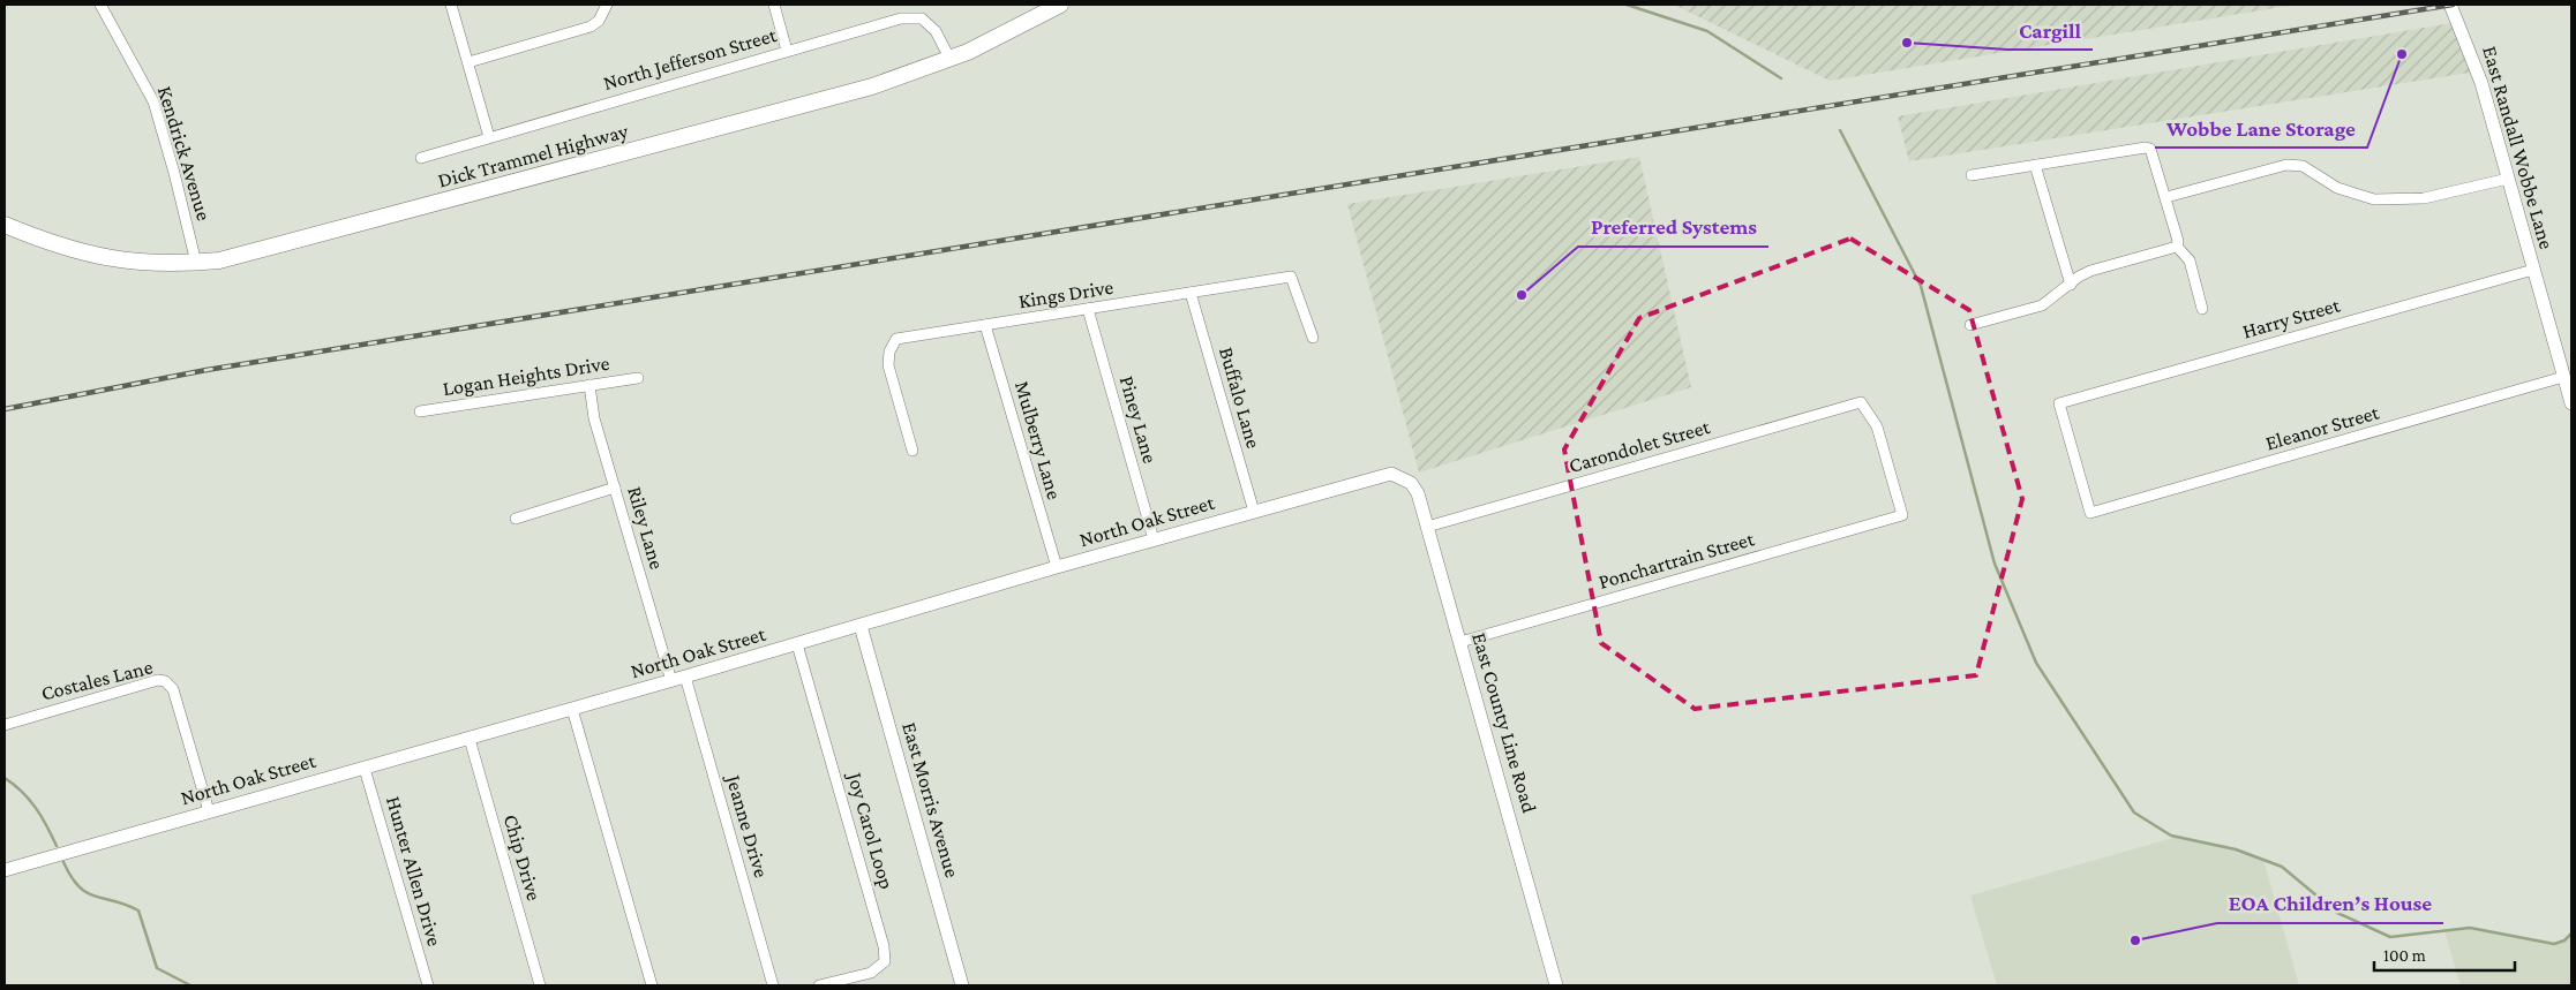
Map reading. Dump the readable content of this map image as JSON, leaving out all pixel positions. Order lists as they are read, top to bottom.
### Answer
{
  "streets": {
    "main road": ["Dick Trammel Highway"],
    "street": [
      "North Jefferson Street",
      "East Randall Wobbe Lane",
      "Kendrick Avenue",
      "Kings Drive",
      "Harry Street",
      "Logan Heights Drive",
      "Buffalo Lane",
      "Piney Lane",
      "Eleanor Street",
      "Mulberry Lane",
      "Carondolet Street",
      "North Oak Street",
      "Riley Lane",
      "Ponchartrain Street",
      "Costales Lane",
      "East County Line Road",
      "East Morris Avenue",
      "Jeanne Drive",
      "Joy Carol Loop",
      "Chip Drive",
      "Hunter Allen Drive"
    ]
  },
  "crossings": [
    ["North Jefferson Street", "Dick Trammel Highway"],
    ["East Randall Wobbe Lane", "Harry Street"],
    ["East Randall Wobbe Lane", "Eleanor Street"],
    ["Kendrick Avenue", "Dick Trammel Highway"],
    ["Kings Drive", "Buffalo Lane"],
    ["Kings Drive", "Piney Lane"],
    ["Kings Drive", "Mulberry Lane"],
    ["Harry Street", "Eleanor Street"],
    ["Logan Heights Drive", "Riley Lane"],
    ["Buffalo Lane", "North Oak Street"],
    ["Piney Lane", "North Oak Street"],
    ["Mulberry Lane", "North Oak Street"],
    ["Carondolet Street", "Ponchartrain Street"],
    ["Carondolet Street", "East County Line Road"],
    ["North Oak Street", "Riley Lane"],
    ["North Oak Street", "Costales Lane"],
    ["North Oak Street", "East County Line Road"],
    ["North Oak Street", "East Morris Avenue"],
    ["North Oak Street", "Jeanne Drive"],
    ["North Oak Street", "Joy Carol Loop"],
    ["North Oak Street", "Chip Drive"],
    ["North Oak Street", "Hunter Allen Drive"],
    ["Ponchartrain Street", "East County Line Road"]
  ],
  "places": [
    "Cargill",
    "Wobbe Lane Storage",
    "Preferred Systems",
    "EOA Children’s House"
  ],
  "scale_bar": "100 m"
}
